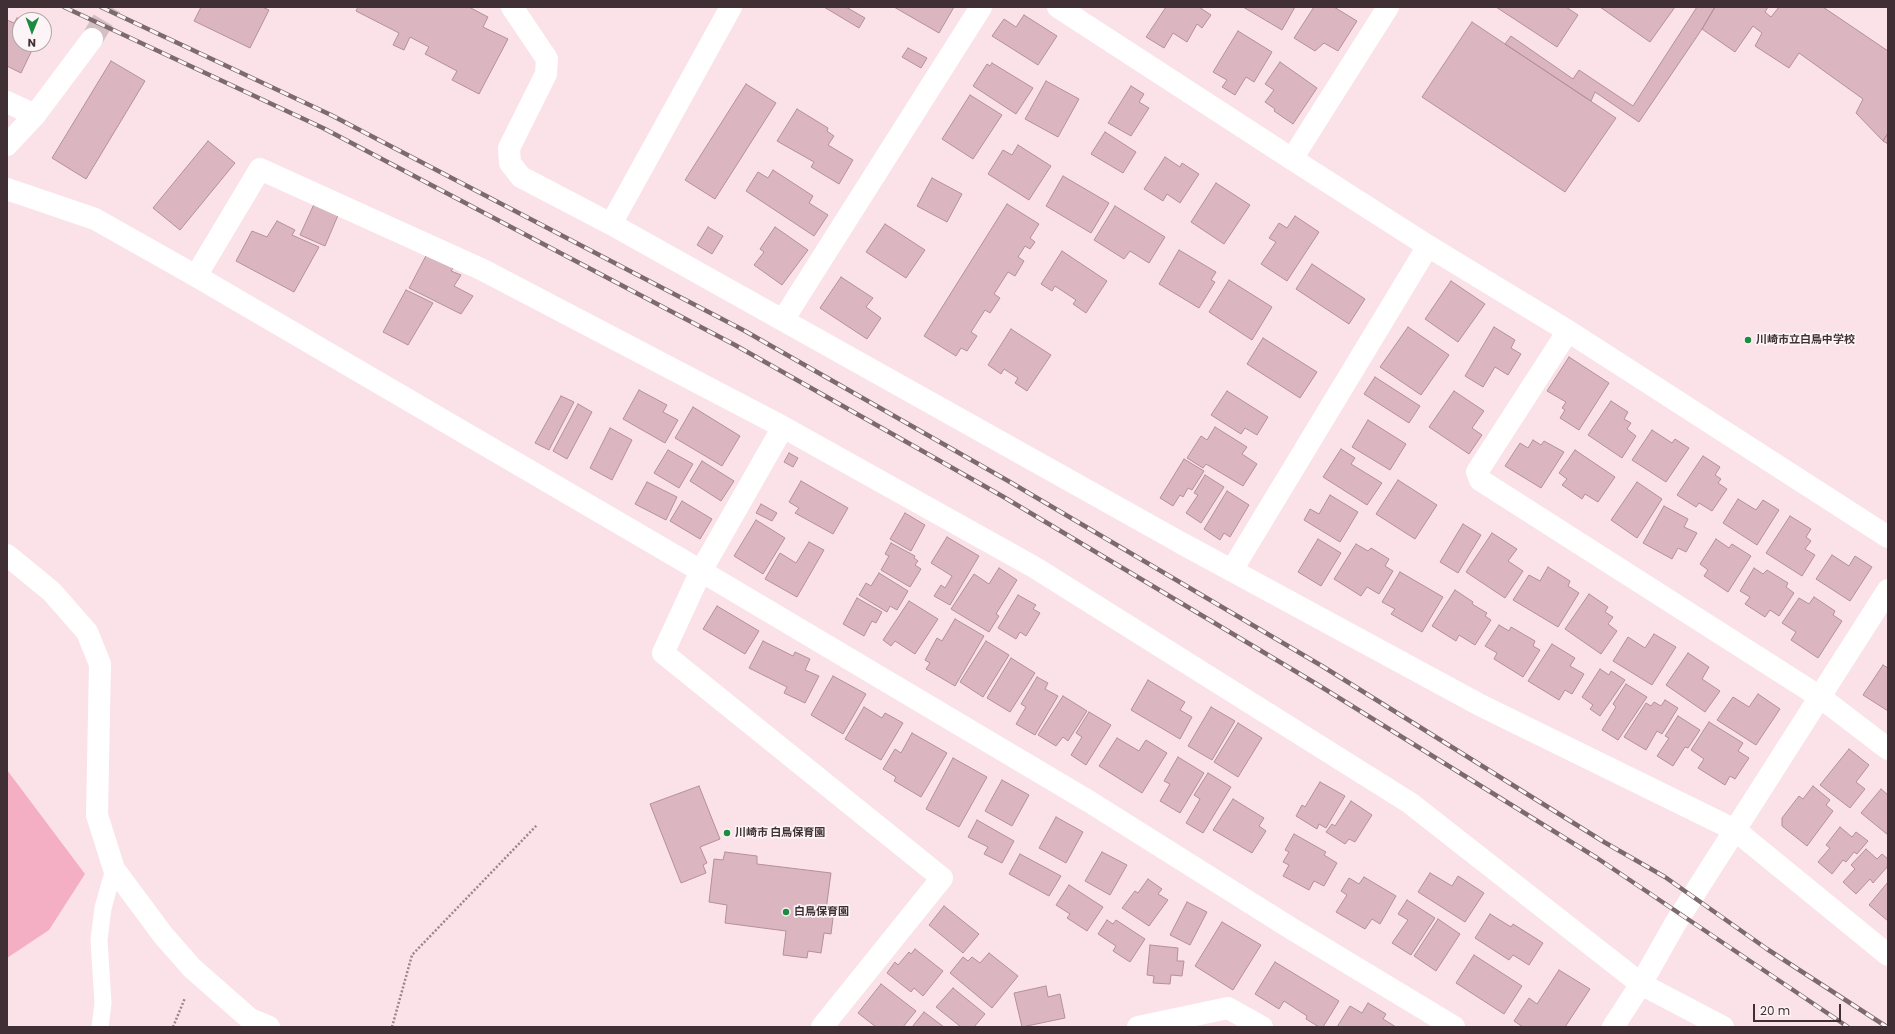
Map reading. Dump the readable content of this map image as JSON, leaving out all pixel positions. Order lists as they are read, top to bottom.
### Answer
{
  "places": ["川崎市立白鳥中学校", "川崎市 白鳥保育園", "白鳥保育園"],
  "scale_bar": "20 m",
  "north": "bottom"
}
